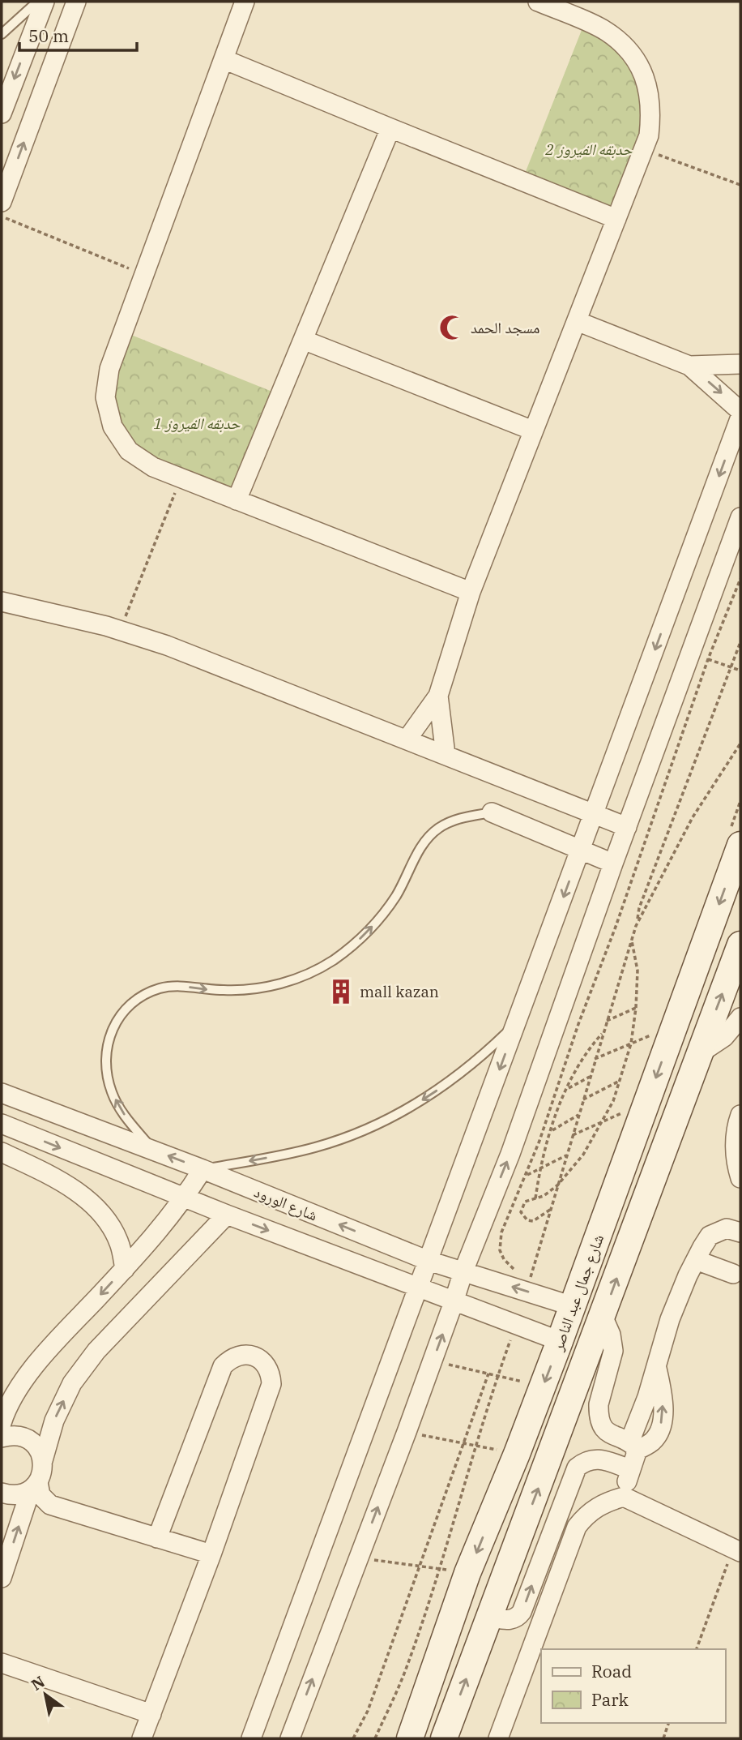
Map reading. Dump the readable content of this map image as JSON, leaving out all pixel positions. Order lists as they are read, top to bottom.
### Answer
{
  "streets": {
    "main road": ["شارع جمال عبد الناصر"],
    "street": ["شارع الورود"]
  },
  "crossings": [
    ["شارع الورود", "شارع جمال عبد الناصر"]
  ],
  "parks": ["حدبقه الفيروز 2", "حدبقه الفيروز 1"],
  "places": {
    "mosque": ["مسجد الحمد"],
    "building": ["mall kazan"]
  },
  "legend": ["Road", "Park"],
  "scale_bar": "50 m",
  "north": "top left"
}
